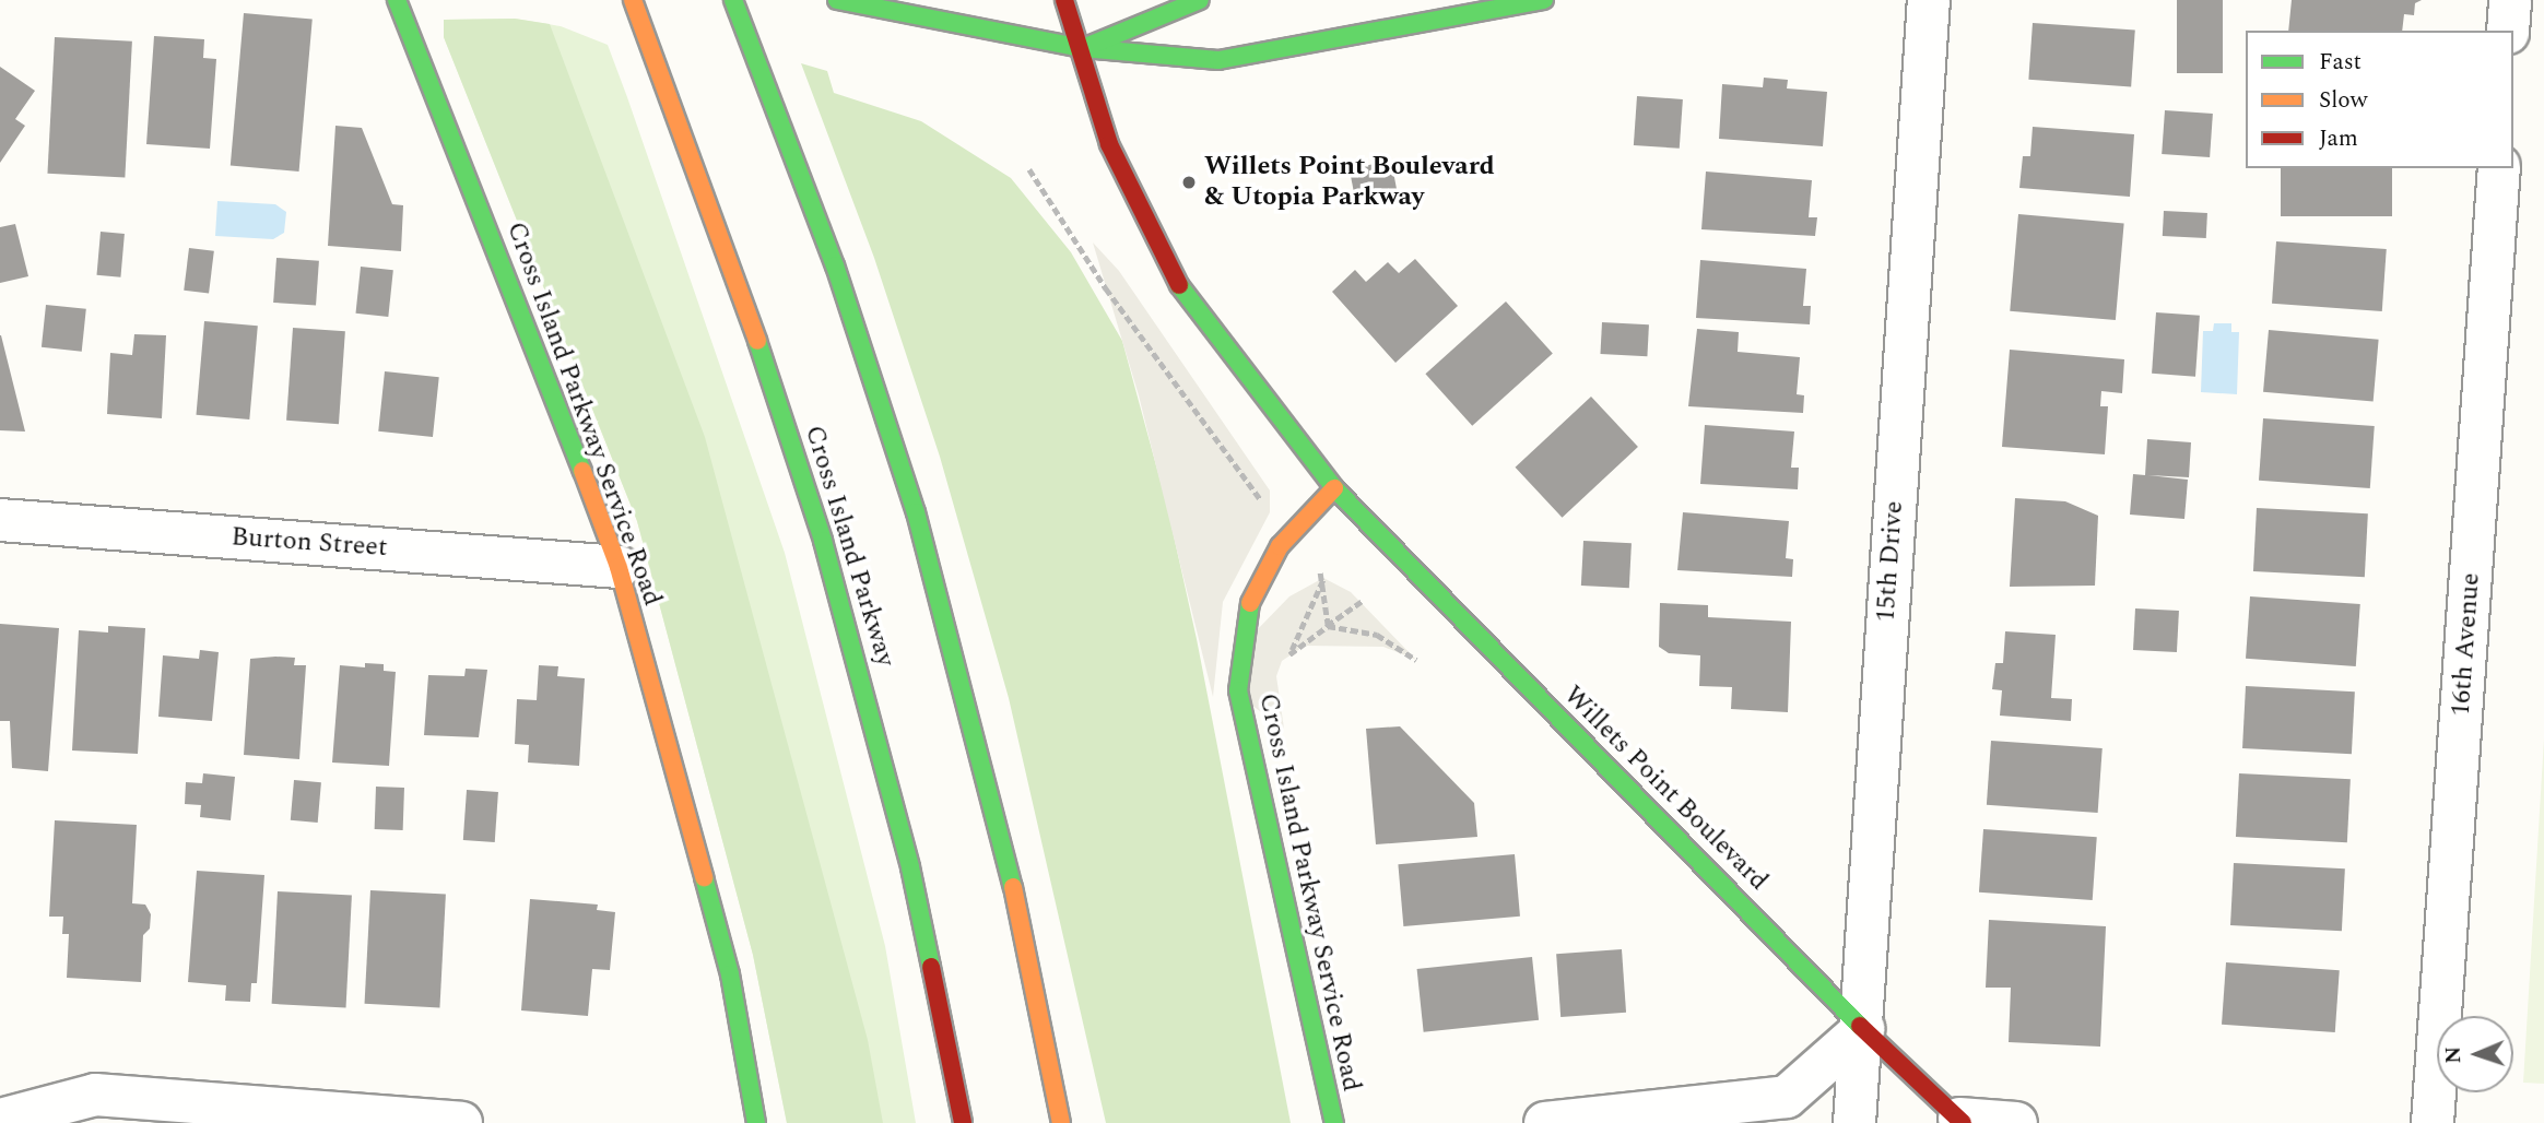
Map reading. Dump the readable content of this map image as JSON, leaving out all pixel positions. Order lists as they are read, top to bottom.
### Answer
{
  "streets": {
    "main road": ["Cross Island Parkway Service Road", "Cross Island Parkway", "Willets Point Boulevard"],
    "street": ["Burton Street", "15th Drive", "16th Avenue"]
  },
  "crossings": [
    ["Cross Island Parkway Service Road", "Burton Street"],
    ["Cross Island Parkway Service Road", "Willets Point Boulevard"],
    ["15th Drive", "Willets Point Boulevard"]
  ],
  "places": ["Willets Point Boulevard & Utopia Parkway"],
  "legend": ["Fast", "Slow", "Jam"],
  "north": "left"
}
